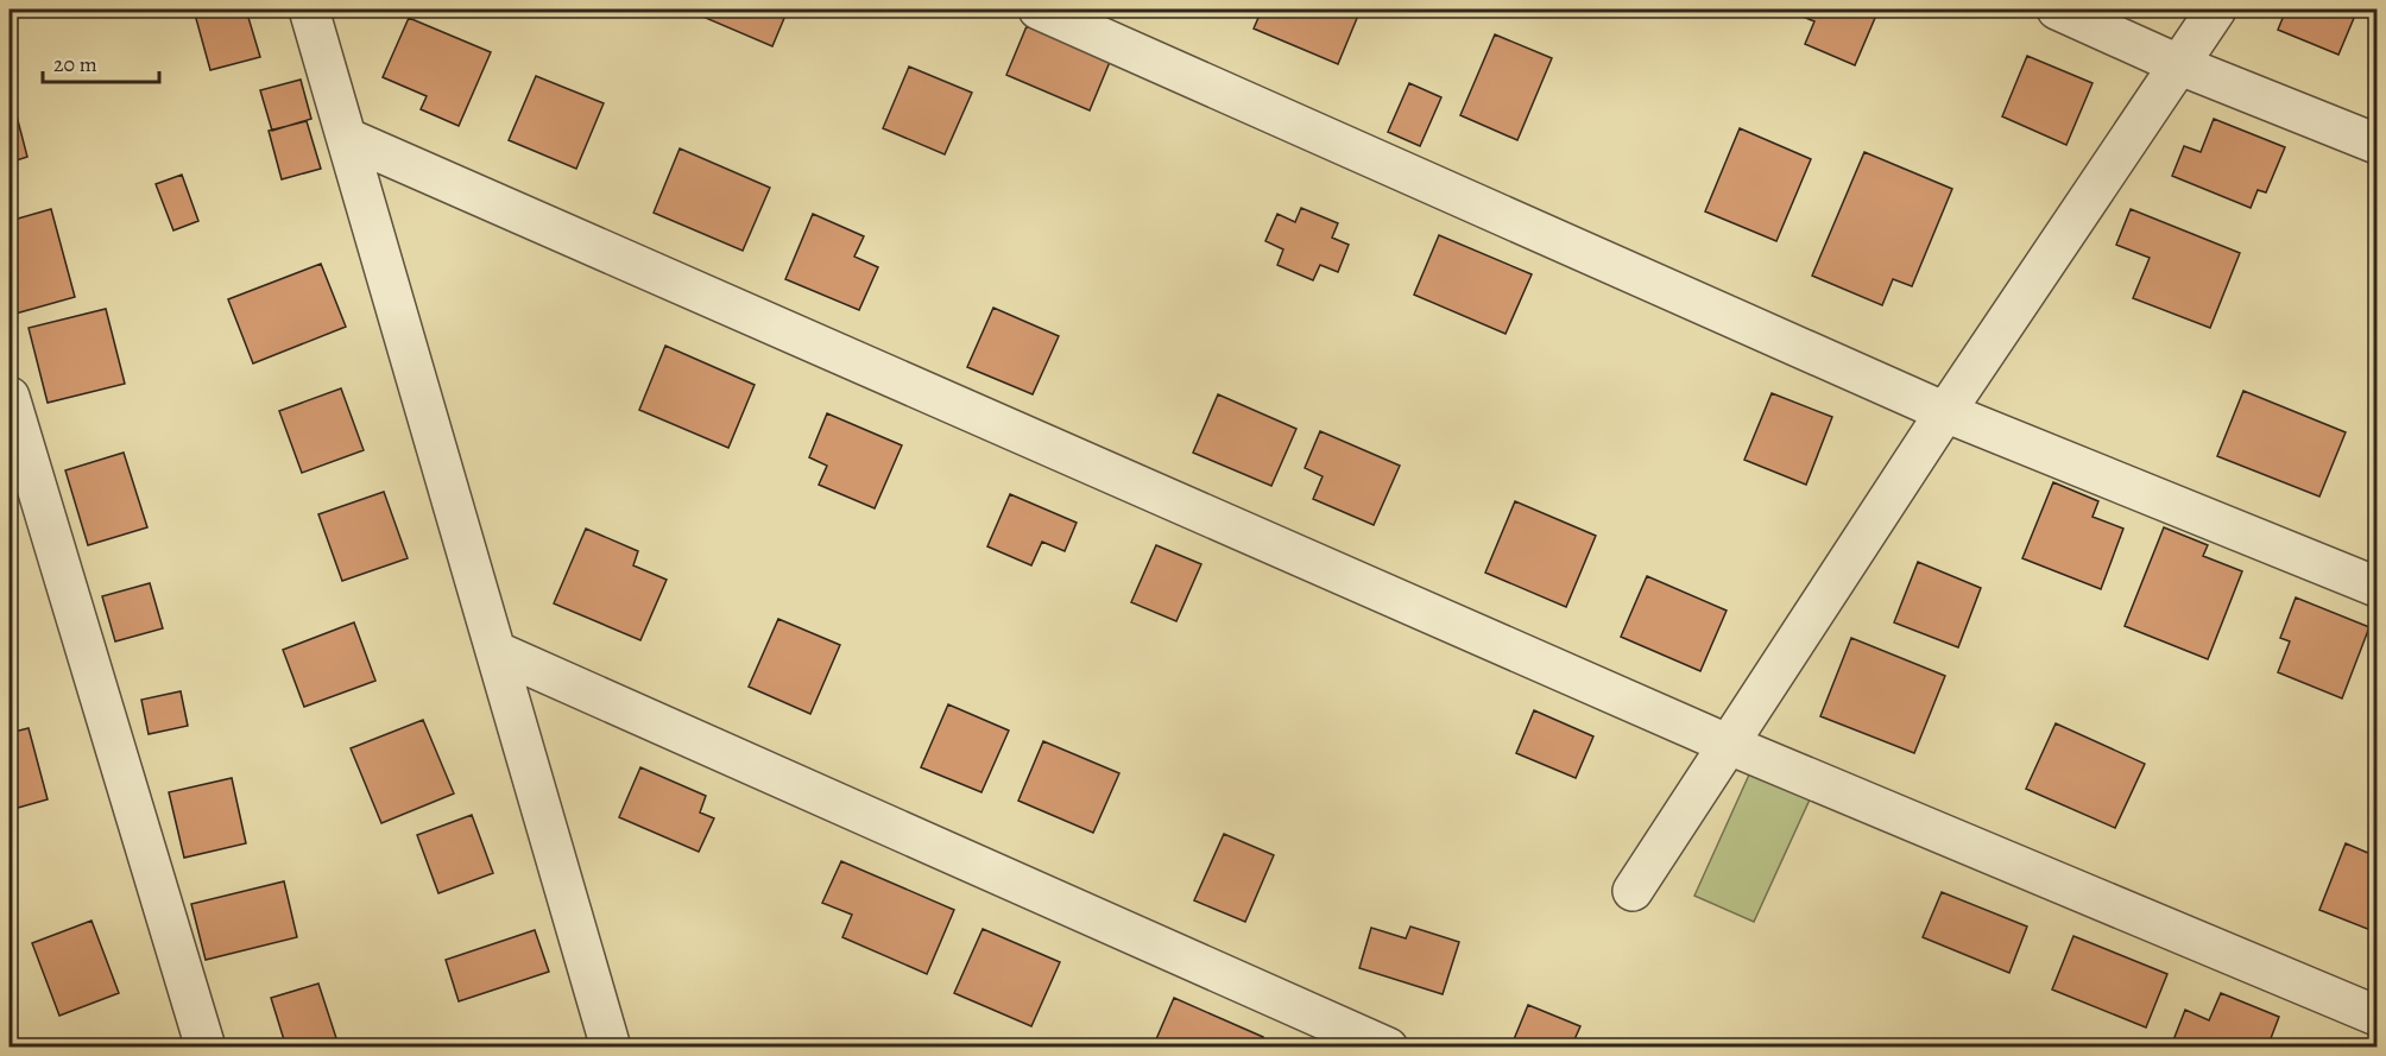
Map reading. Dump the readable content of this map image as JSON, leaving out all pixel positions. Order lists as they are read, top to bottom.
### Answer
{
  "scale_bar": "20 m"
}
